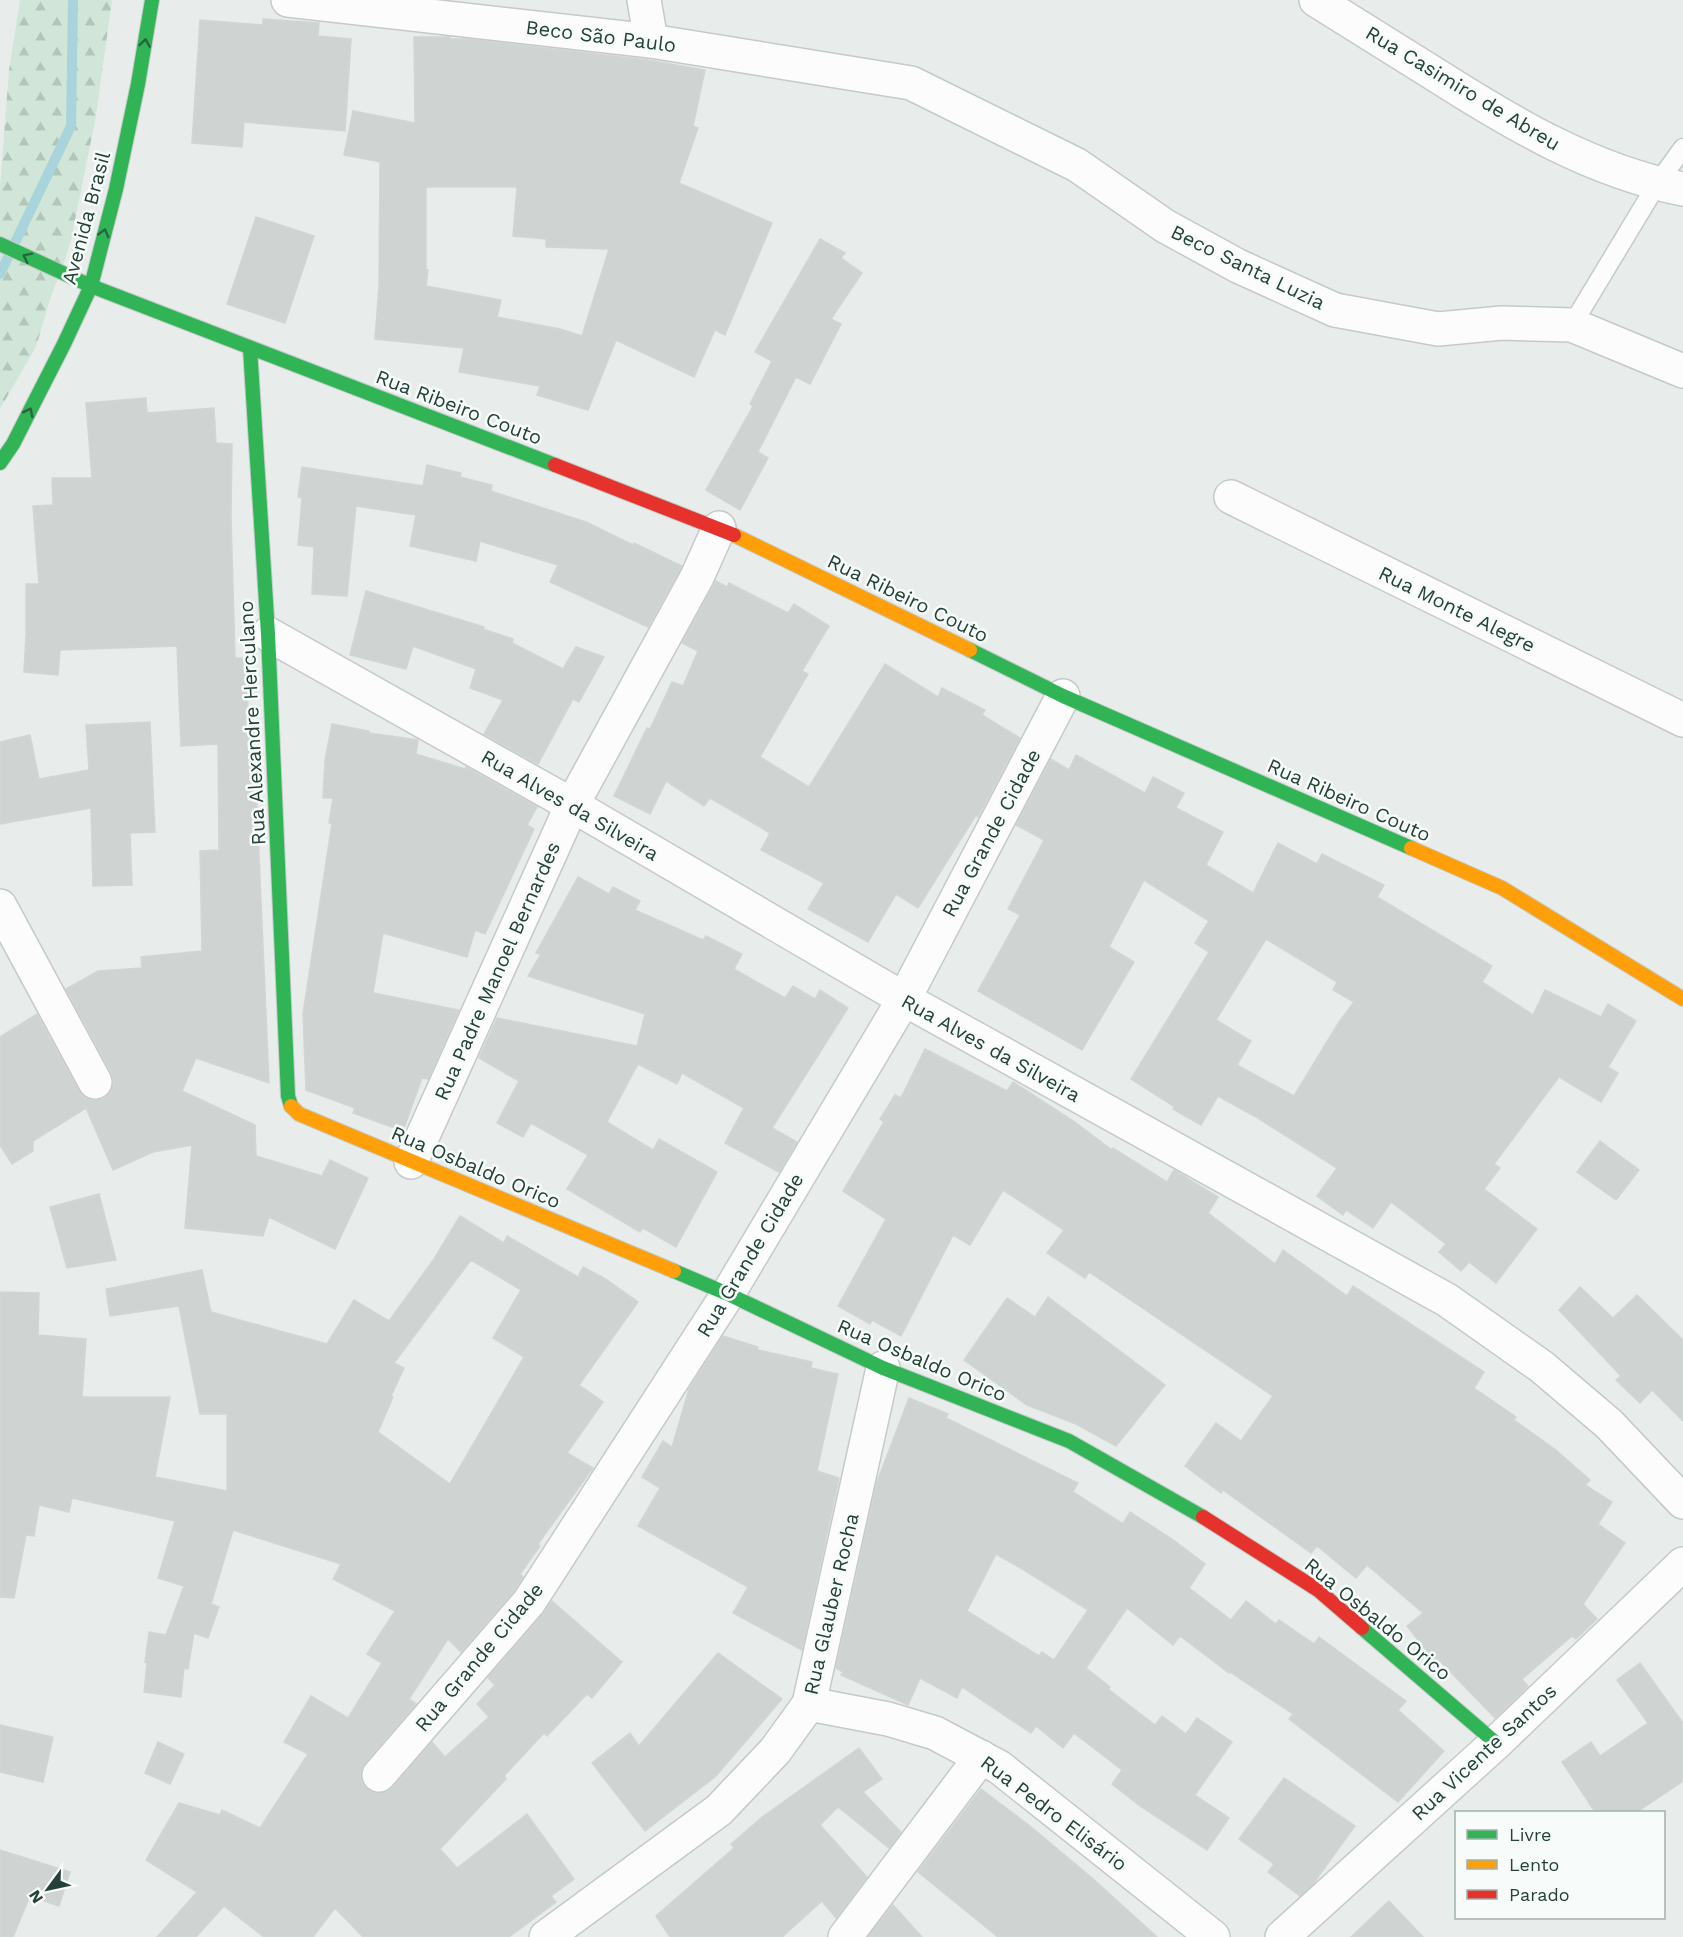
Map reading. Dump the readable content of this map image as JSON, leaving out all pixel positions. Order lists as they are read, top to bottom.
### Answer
{
  "streets": {
    "main road": [
      "Avenida Brasil",
      "Rua Ribeiro Couto",
      "Rua Alexandre Herculano",
      "Rua Osbaldo Orico"
    ],
    "street": [
      "Beco São Paulo",
      "Rua Casimiro de Abreu",
      "Beco Santa Luzia",
      "Rua Monte Alegre",
      "Rua Alves da Silveira",
      "Rua Grande Cidade",
      "Rua Padre Manoel Bernardes",
      "Rua Glauber Rocha",
      "Rua Vicente Santos",
      "Rua Pedro Elisário"
    ]
  },
  "crossings": [
    ["Beco São Paulo", "Beco Santa Luzia"],
    ["Avenida Brasil", "Rua Ribeiro Couto"],
    ["Rua Ribeiro Couto", "Rua Alexandre Herculano"],
    ["Rua Ribeiro Couto", "Rua Grande Cidade"],
    ["Rua Ribeiro Couto", "Rua Padre Manoel Bernardes"],
    ["Rua Alexandre Herculano", "Rua Alves da Silveira"],
    ["Rua Alexandre Herculano", "Rua Osbaldo Orico"],
    ["Rua Alves da Silveira", "Rua Grande Cidade"],
    ["Rua Alves da Silveira", "Rua Padre Manoel Bernardes"],
    ["Rua Grande Cidade", "Rua Osbaldo Orico"],
    ["Rua Padre Manoel Bernardes", "Rua Osbaldo Orico"],
    ["Rua Osbaldo Orico", "Rua Glauber Rocha"],
    ["Rua Osbaldo Orico", "Rua Vicente Santos"],
    ["Rua Glauber Rocha", "Rua Pedro Elisário"]
  ],
  "one_way": ["Avenida Brasil"],
  "legend": ["Livre", "Lento", "Parado"],
  "north": "bottom left"
}
